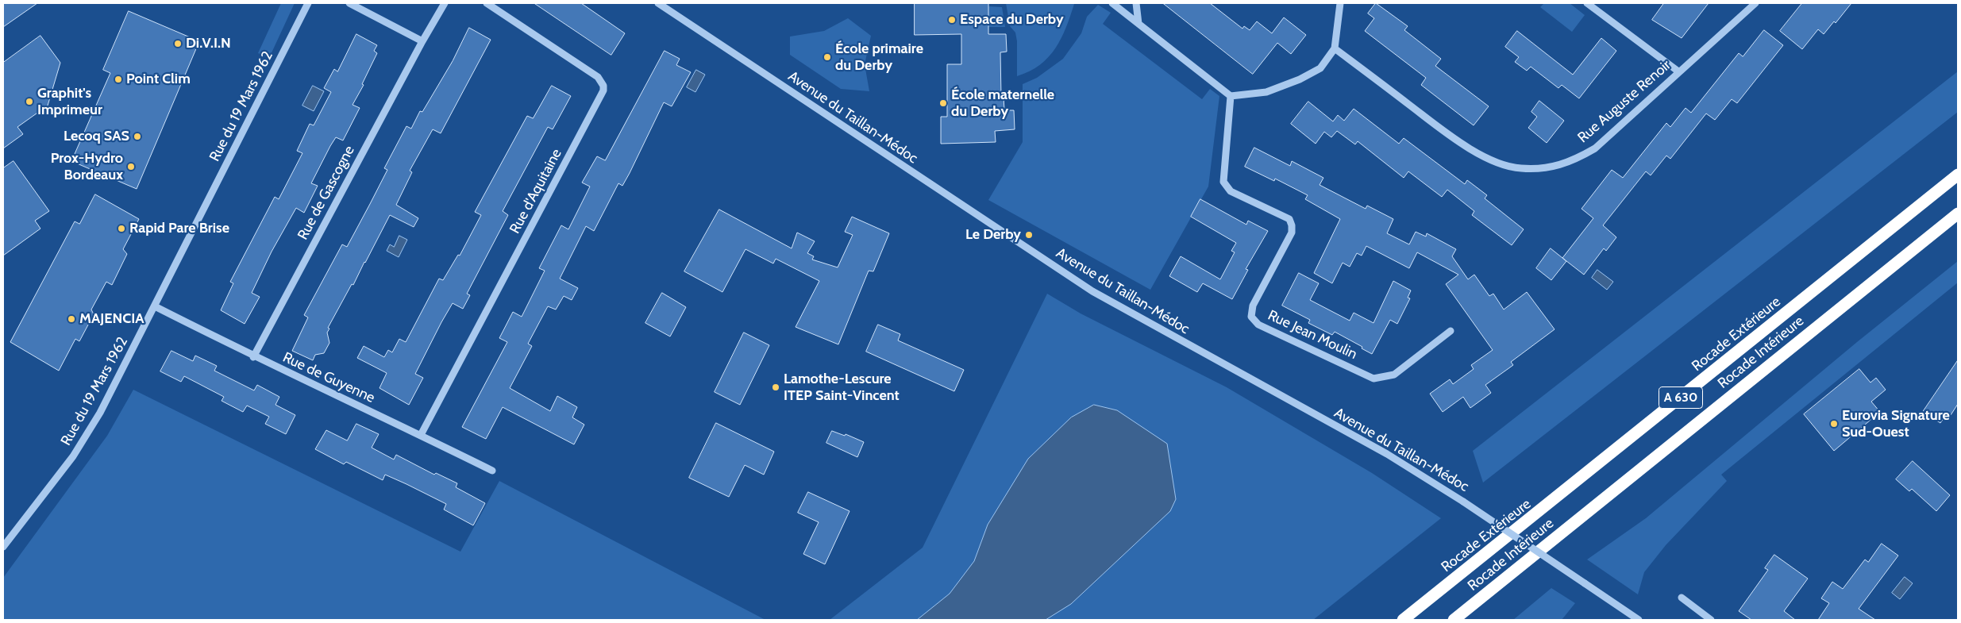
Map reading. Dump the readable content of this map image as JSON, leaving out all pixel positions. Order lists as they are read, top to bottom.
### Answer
{
  "streets": {
    "highway": ["Rocade Extérieure", "Rocade Intérieure", "A 630"],
    "street": [
      "Rue Auguste Renoir",
      "Rue du 19 Mars 1962",
      "Avenue du Taillan-Médoc",
      "Rue d'Aquitaine",
      "Rue de Gascogne",
      "Rue Jean Moulin",
      "Rue de Guyenne"
    ]
  },
  "crossings": [
    ["Rue du 19 Mars 1962", "Rue de Guyenne"],
    ["Rue d'Aquitaine", "Rue de Guyenne"],
    ["Rue de Gascogne", "Rue de Guyenne"]
  ],
  "places": [
    "Espace du Derby",
    "Di.V.I.N",
    "École primaire du Derby",
    "Point Clim",
    "Graphit's Imprimeur",
    "École maternelle du Derby",
    "Lecoq SAS",
    "Prox-Hydro Bordeaux",
    "Rapid Pare Brise",
    "Le Derby",
    "MAJENCIA",
    "Lamothe-Lescure ITEP Saint-Vincent",
    "Eurovia Signature Sud-Ouest"
  ]
}
